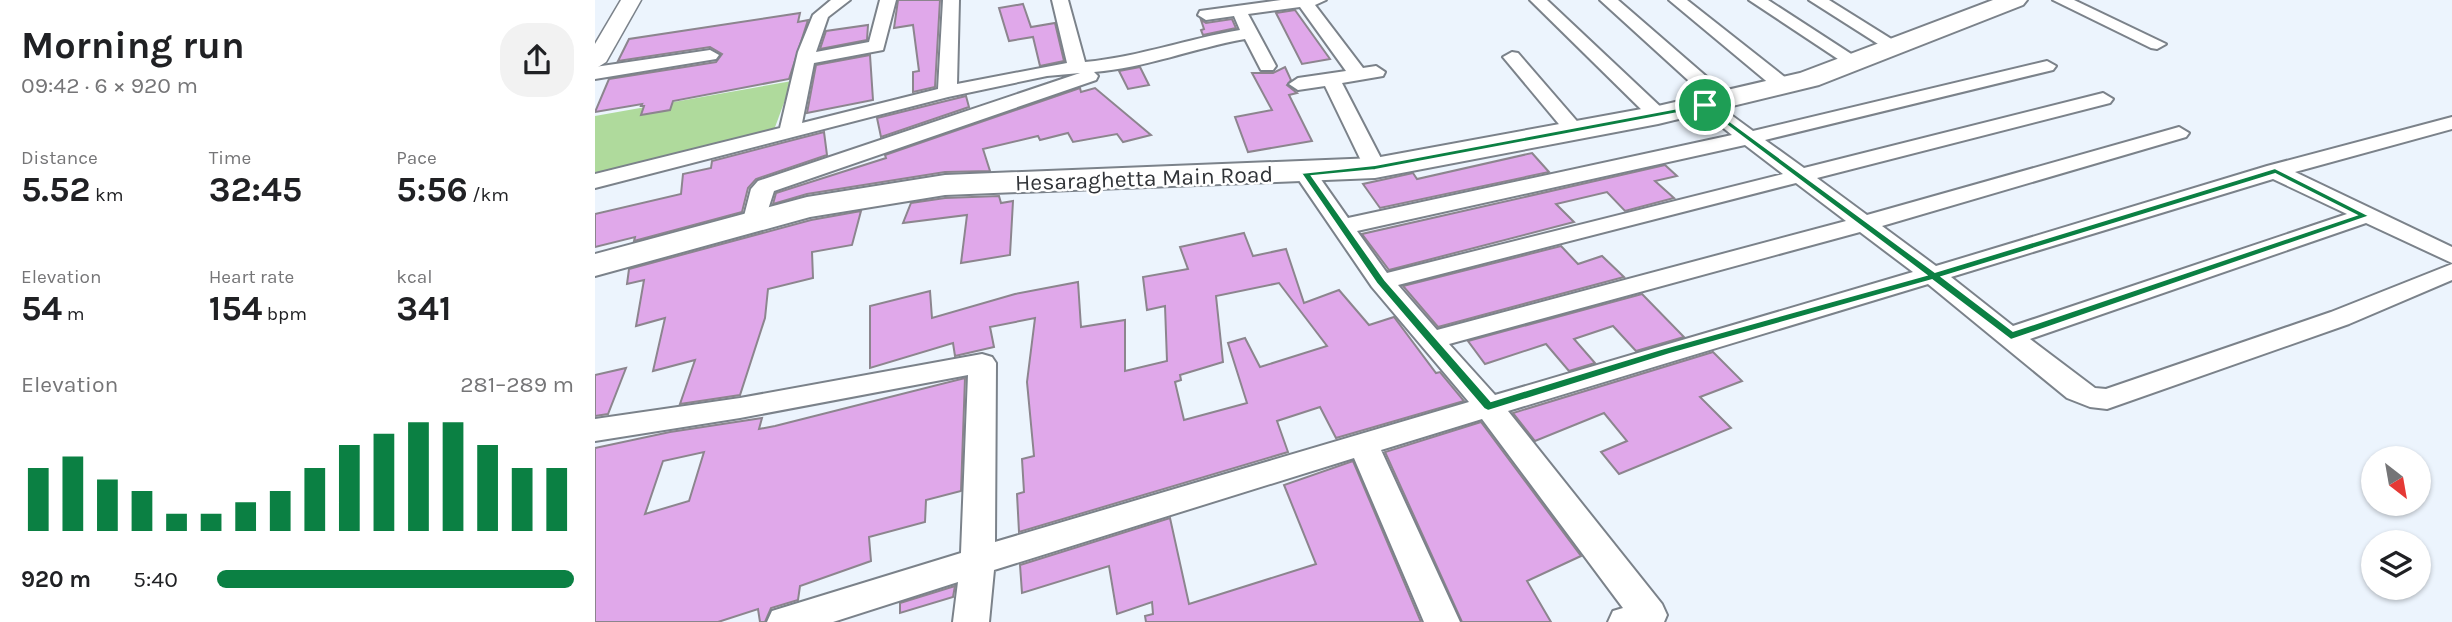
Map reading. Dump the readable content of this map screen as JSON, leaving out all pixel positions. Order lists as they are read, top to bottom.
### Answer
{
  "streets": {
    "main road": ["Hesaraghetta Main Road"]
  },
  "north": "bottom right",
  "page": {
    "heading": ["Morning run", "09:42 · 6 × 920 m"],
    "stats": [
      ["Distance", "5.52 km"],
      ["Time", "32:45"],
      ["Pace", "5:56 /km"],
      ["Elevation", "54 m"],
      ["Heart rate", "154 bpm"],
      ["kcal", "341"]
    ],
    "chart": ["Elevation", "281–289 m"],
    "list": [
      {
        "name": "920 m",
        "note": "5:40"
      }
    ]
  }
}
